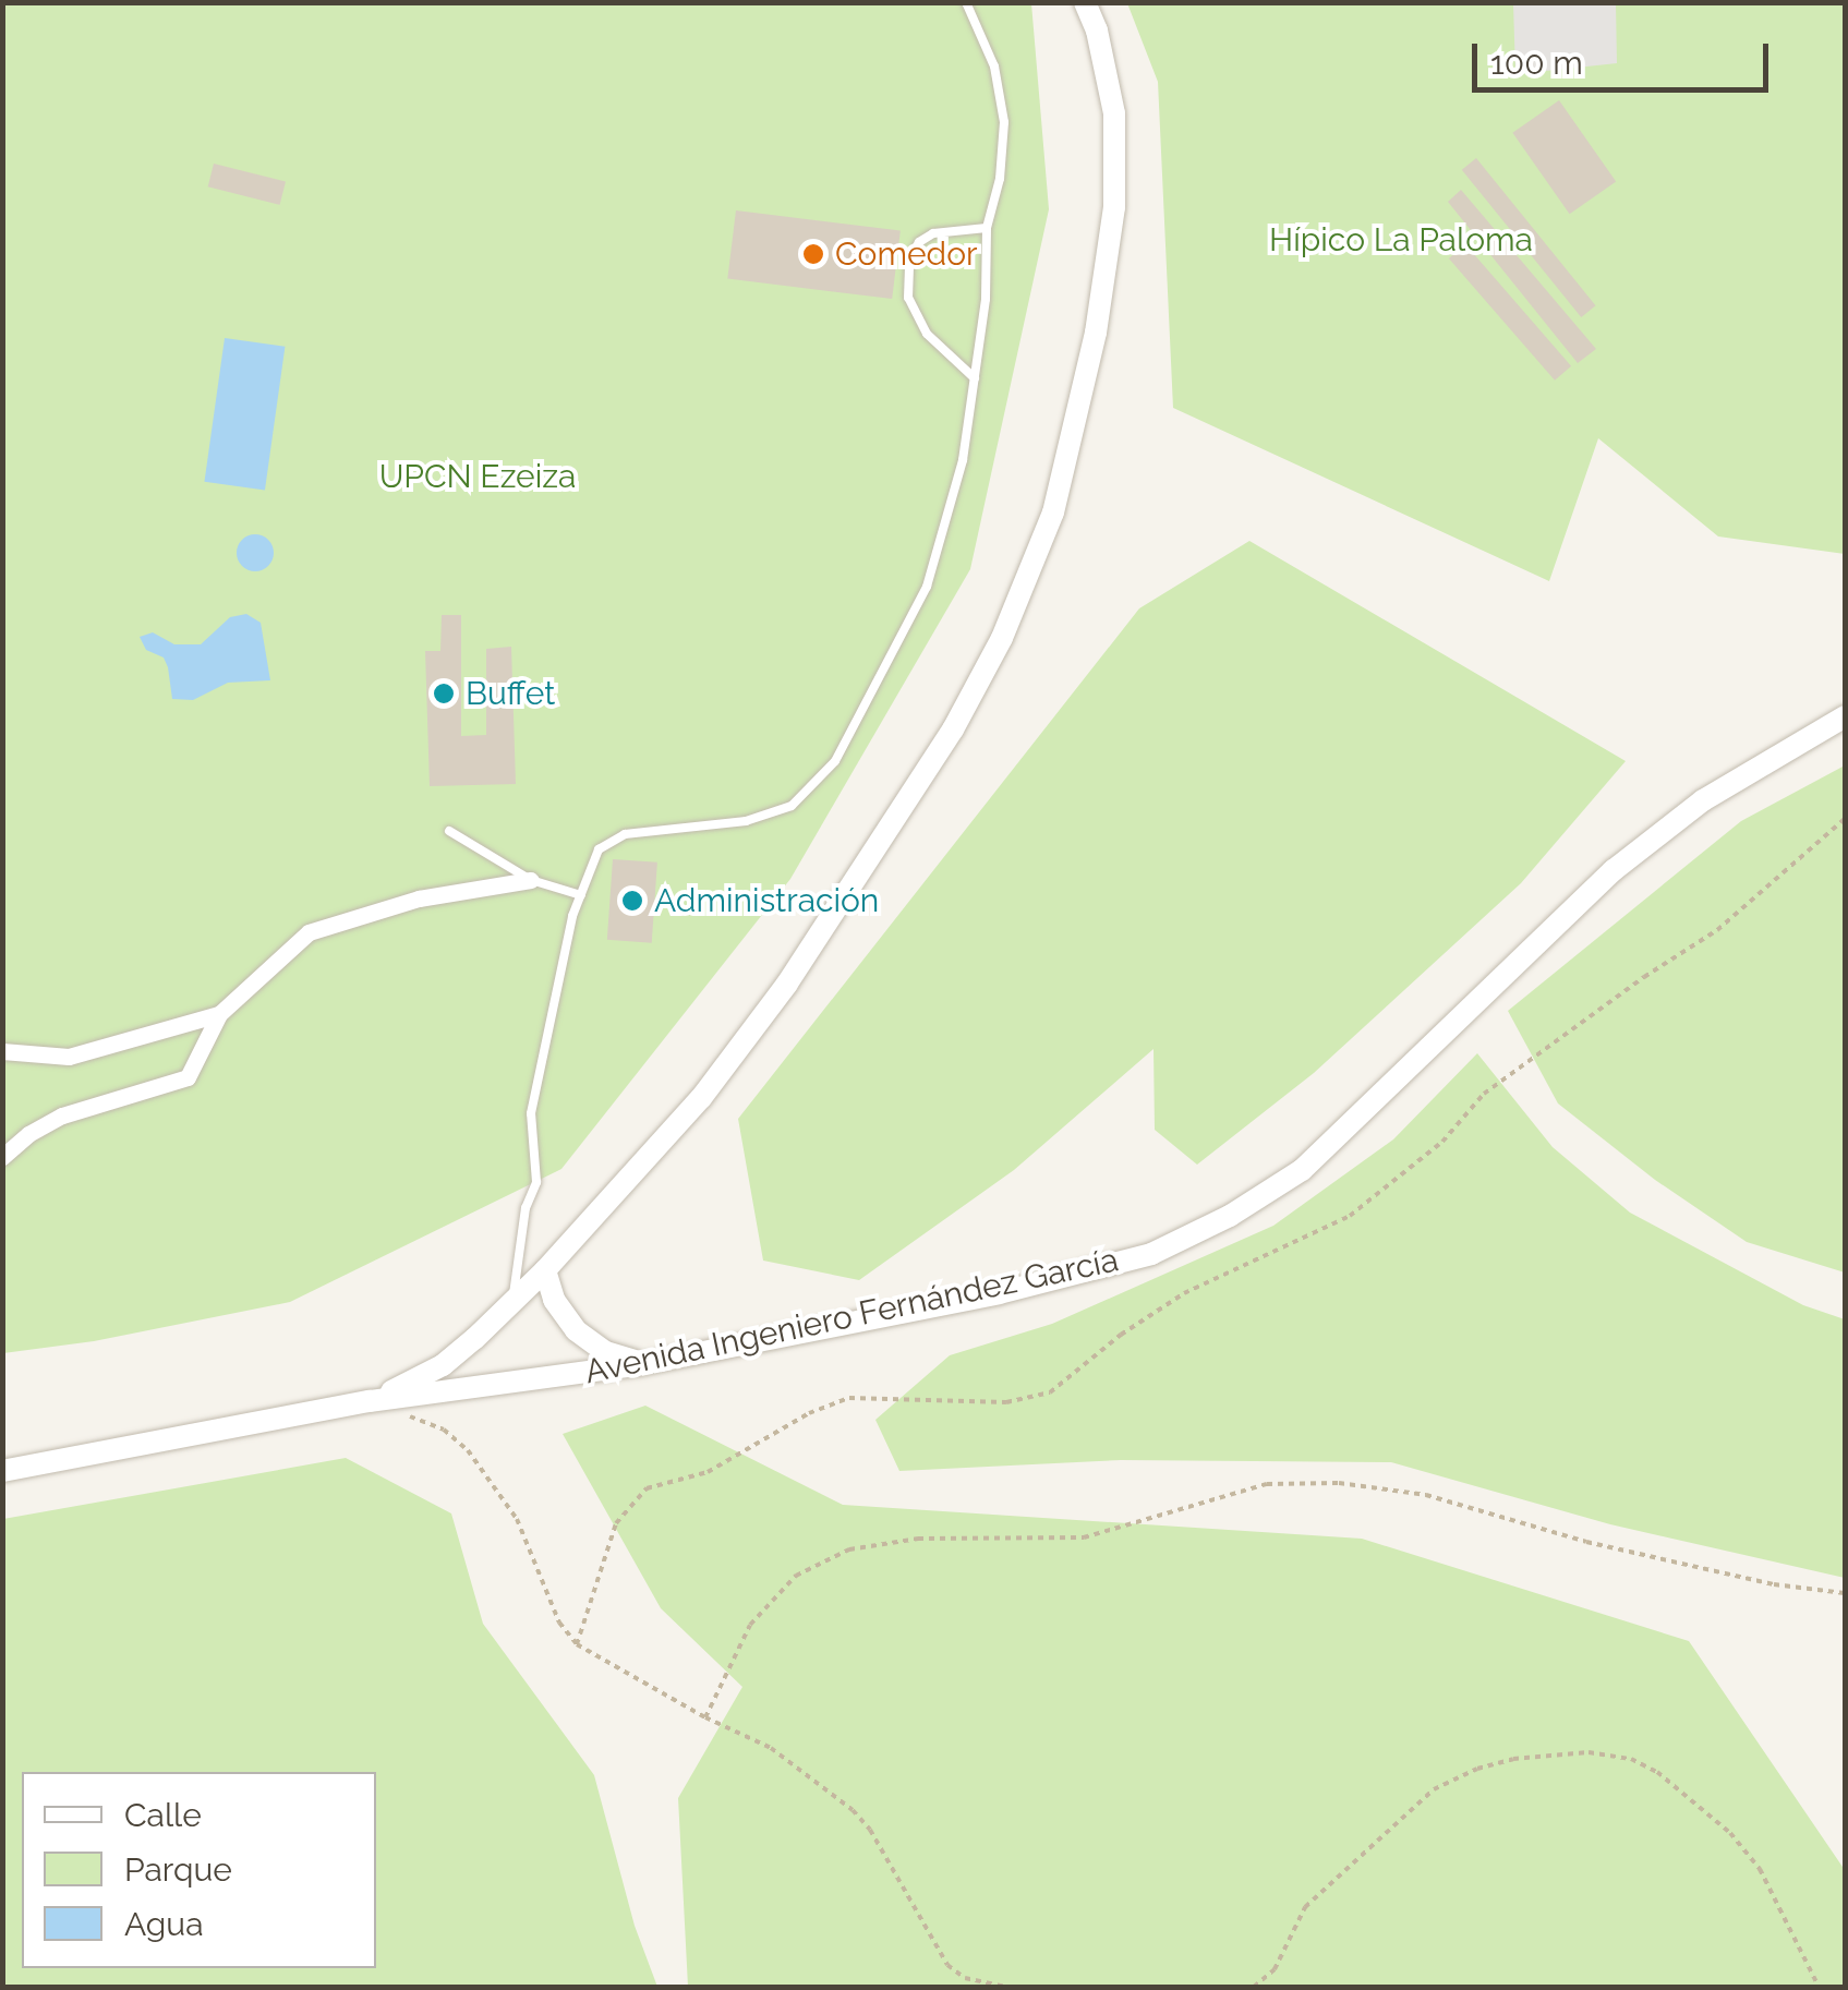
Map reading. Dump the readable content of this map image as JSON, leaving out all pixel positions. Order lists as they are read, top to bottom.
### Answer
{
  "streets": {
    "street": ["Avenida Ingeniero Fernández García"]
  },
  "parks": ["Hípico La Paloma", "UPCN Ezeiza"],
  "places": ["Comedor", "Buffet", "Administración"],
  "legend": ["Calle", "Parque", "Agua"],
  "scale_bar": "100 m"
}
